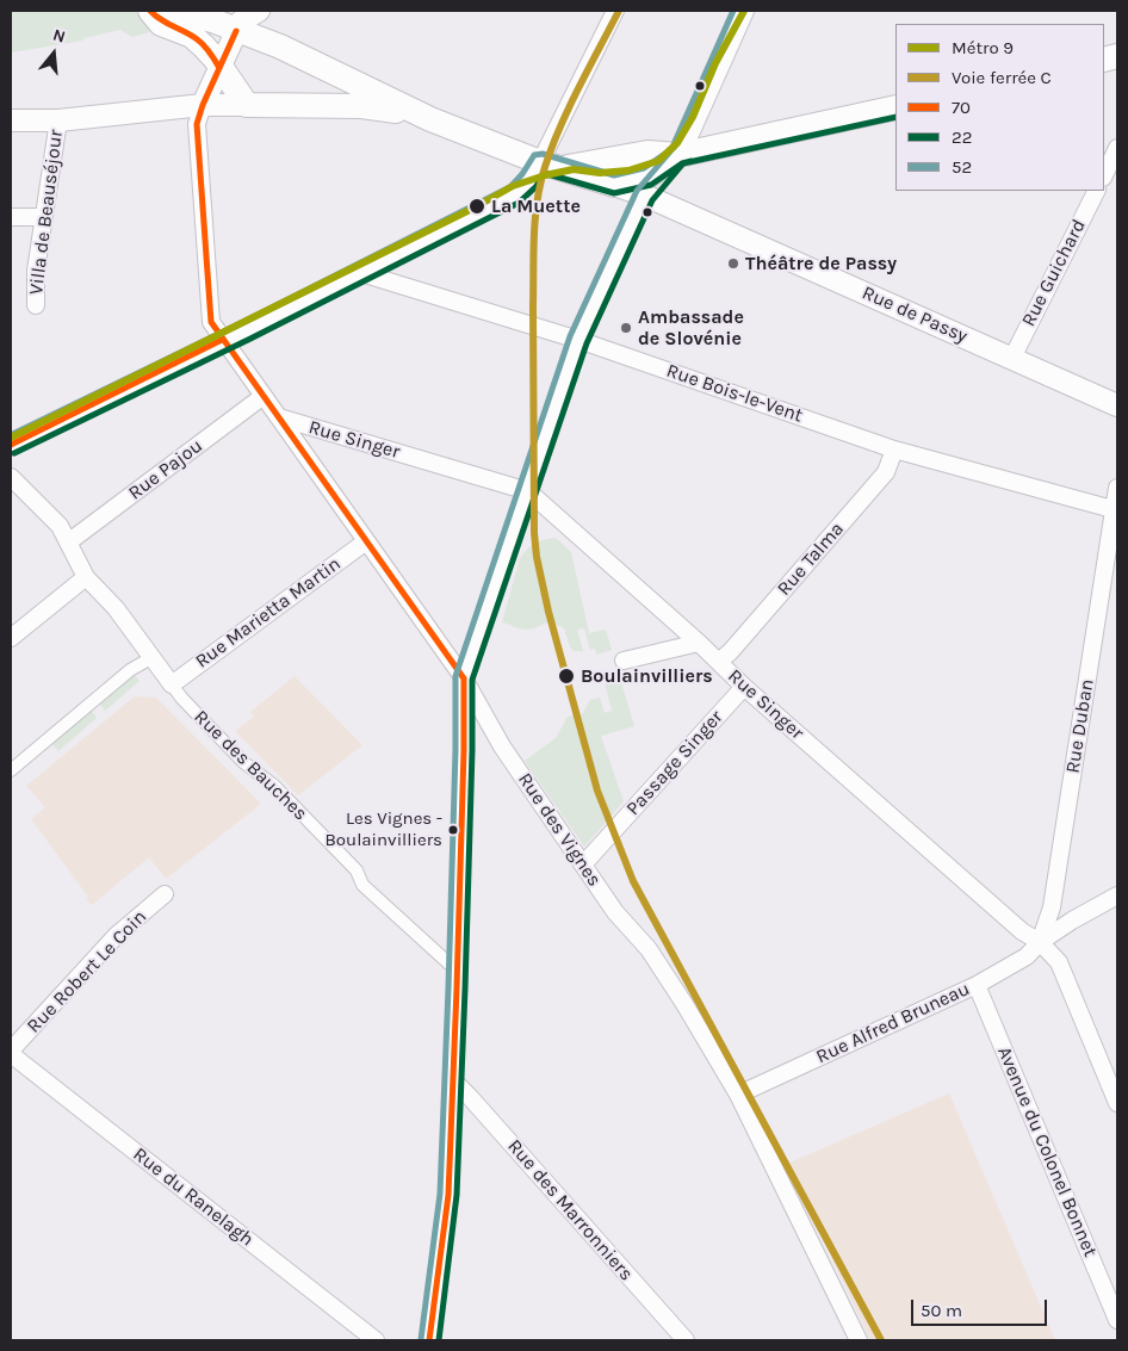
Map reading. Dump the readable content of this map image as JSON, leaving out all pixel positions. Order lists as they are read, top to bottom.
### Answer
{
  "streets": {
    "street": [
      "Villa de Beauséjour",
      "Rue Guichard",
      "Rue de Passy",
      "Rue Bois-le-Vent",
      "Rue Singer",
      "Rue Pajou",
      "Rue Talma",
      "Rue Marietta Martin",
      "Rue Duban",
      "Passage Singer",
      "Rue des Bauches",
      "Rue des Vignes",
      "Rue Robert Le Coin",
      "Rue Alfred Bruneau",
      "Avenue du Colonel Bonnet",
      "Rue du Ranelagh",
      "Rue des Marronniers"
    ]
  },
  "crossings": [
    ["Rue Guichard", "Rue de Passy"],
    ["Rue Bois-le-Vent", "Rue Talma"],
    ["Rue Bois-le-Vent", "Rue Duban"],
    ["Rue Singer", "Rue Talma"],
    ["Rue Singer", "Rue Duban"],
    ["Rue Singer", "Passage Singer"],
    ["Rue Singer", "Rue des Vignes"],
    ["Rue Singer", "Rue Alfred Bruneau"],
    ["Rue Pajou", "Rue des Vignes"],
    ["Rue Marietta Martin", "Rue des Bauches"],
    ["Rue Marietta Martin", "Rue des Vignes"],
    ["Rue Duban", "Rue Alfred Bruneau"],
    ["Passage Singer", "Rue des Vignes"],
    ["Rue des Vignes", "Rue Alfred Bruneau"],
    ["Rue Robert Le Coin", "Rue du Ranelagh"],
    ["Rue Alfred Bruneau", "Avenue du Colonel Bonnet"]
  ],
  "places": [
    "La Muette",
    "Théâtre de Passy",
    "Ambassade de Slovénie",
    "Boulainvilliers",
    "Les Vignes - Boulainvilliers"
  ],
  "lines": [
    "metro line 9",
    "rail line C",
    "transit line 70",
    "transit line 52",
    "transit line 22"
  ],
  "legend": [
    "Métro 9",
    "Voie ferrée C",
    "70",
    "22",
    "52"
  ],
  "scale_bar": "50 m",
  "north": "top"
}
